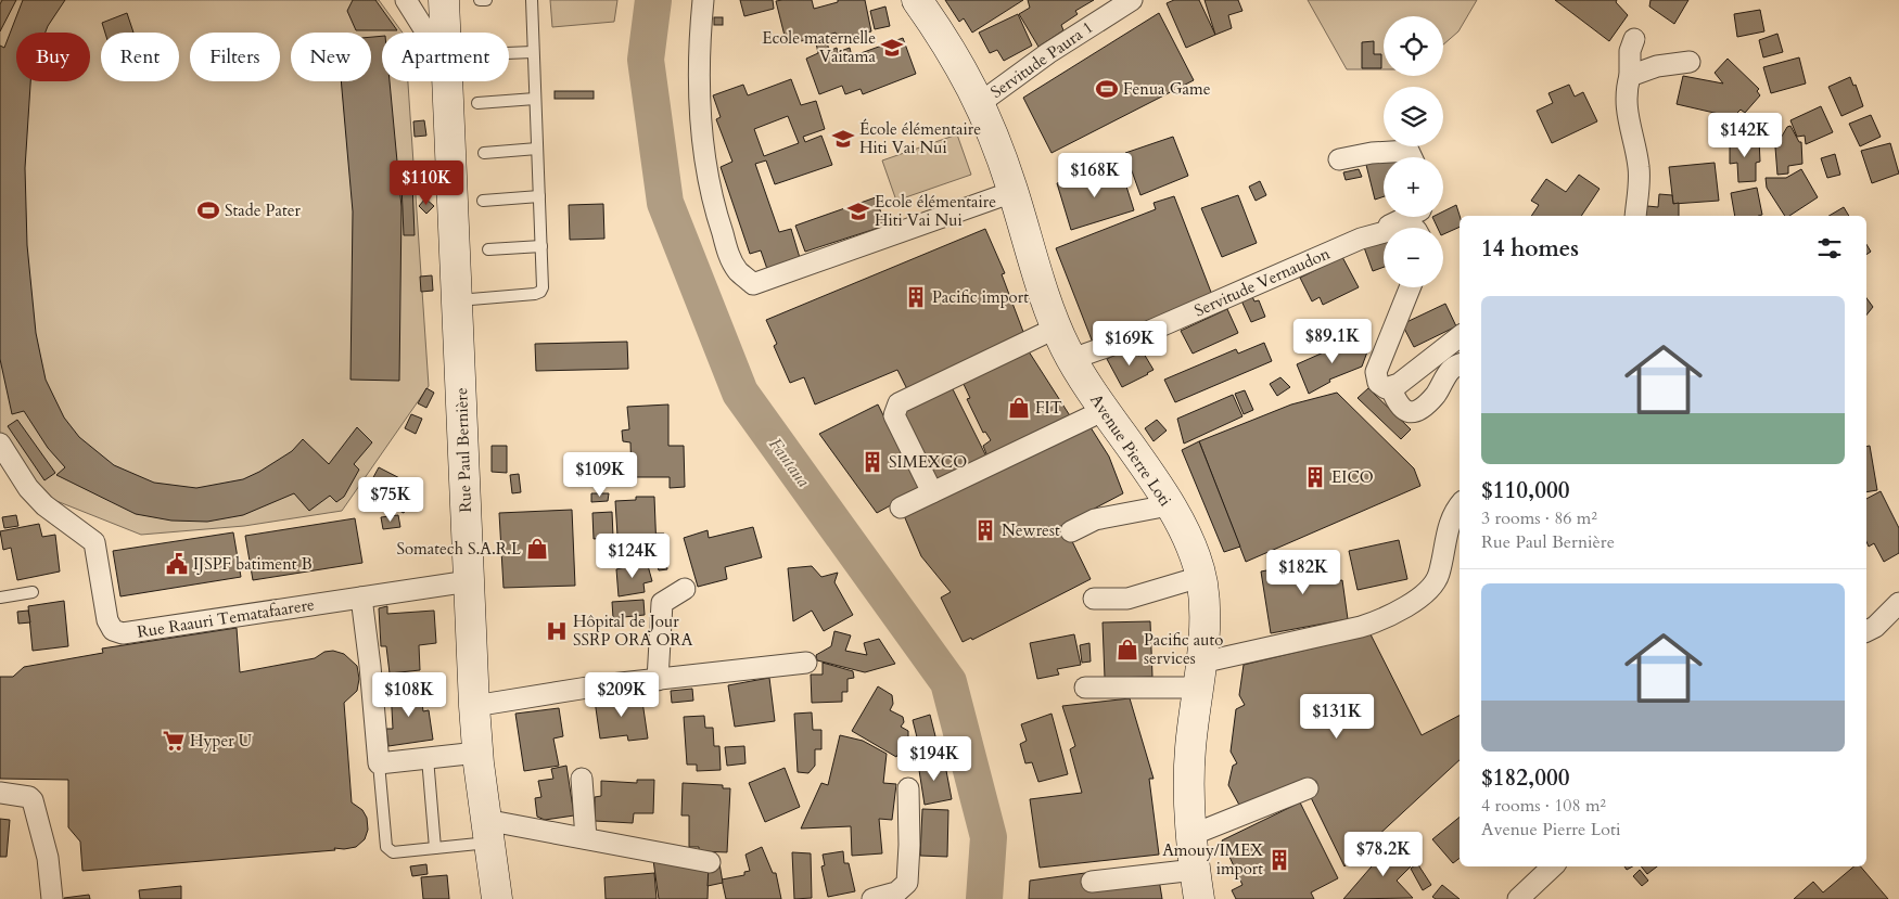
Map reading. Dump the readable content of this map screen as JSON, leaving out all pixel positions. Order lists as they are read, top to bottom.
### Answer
{
  "streets": {
    "main road": ["Rue Paul Bernière", "Avenue Pierre Loti"],
    "street": ["Servitude Paura 1", "Servitude Vernaudon", "Rue Raauri Tematafaarere"]
  },
  "crossings": [
    ["Servitude Paura 1", "Avenue Pierre Loti"],
    ["Servitude Vernaudon", "Avenue Pierre Loti"],
    ["Rue Paul Bernière", "Rue Raauri Tematafaarere"]
  ],
  "water": ["Fautaua"],
  "places": {
    "school or university": ["Ecole maternelle Vaitama", "École élémentaire Hiti Vai Nui", "Ecole élémentaire Hiti Vai Nui"],
    "sports": ["Fenua Game", "Stade Pater"],
    "building": [
      "Pacific import",
      "SIMEXCO",
      "EICO",
      "Newrest",
      "Amouy/IMEX import"
    ],
    "shop": ["FIT", "Somatech S.A.R.L", "Pacific auto services"],
    "public building": ["IJSPF batiment B"],
    "hospital": ["Hôpital de Jour SSRP ORA ORA"],
    "supermarket": ["Hyper U"]
  },
  "page": {
    "map_buttons": ["+", "−"],
    "chip": [
      "Buy",
      "Rent",
      "Filters",
      "New",
      "Apartment"
    ],
    "price": [
      "$142K",
      "$168K",
      "$110K",
      "$89.1K",
      "$169K",
      "$109K",
      "$75K",
      "$124K",
      "$182K",
      "$108K",
      "$209K",
      "$131K",
      "$194K",
      "$78.2K"
    ],
    "heading": "14 homes",
    "list": [
      {
        "name": "$110,000",
        "note": "3 rooms · 86 m² · Rue Paul Bernière"
      },
      {
        "name": "$182,000",
        "note": "4 rooms · 108 m² · Avenue Pierre Loti"
      }
    ]
  }
}
